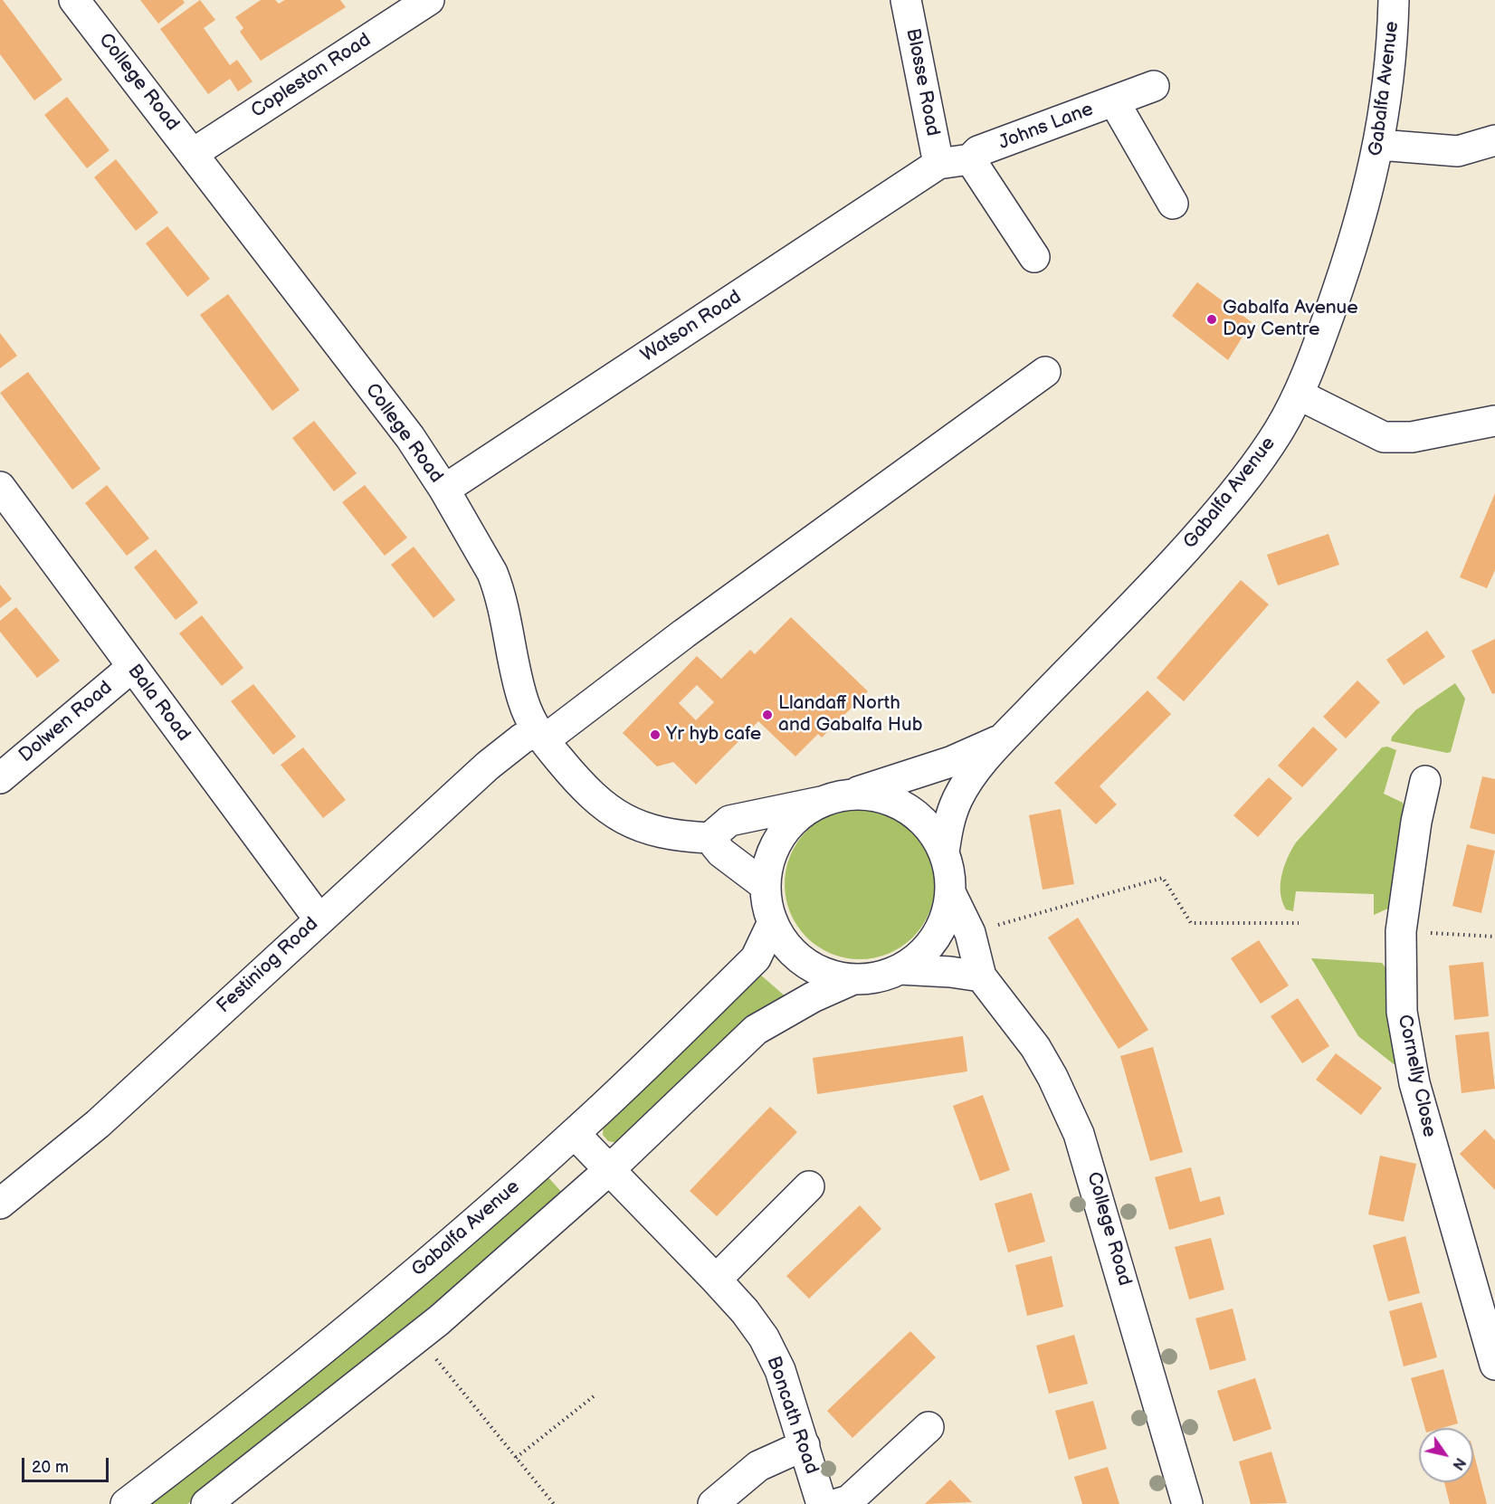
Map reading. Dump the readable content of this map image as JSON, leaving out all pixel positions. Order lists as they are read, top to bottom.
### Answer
{
  "streets": {
    "street": [
      "Copleston Road",
      "College Road",
      "Blosse Road",
      "Gabalfa Avenue",
      "Johns Lane",
      "Watson Road",
      "Bala Road",
      "Dolwen Road",
      "Festiniog Road",
      "Cornelly Close",
      "Boncath Road"
    ]
  },
  "crossings": [
    ["Copleston Road", "College Road"],
    ["College Road", "Gabalfa Avenue"],
    ["College Road", "Watson Road"],
    ["College Road", "Festiniog Road"],
    ["Blosse Road", "Johns Lane"],
    ["Blosse Road", "Watson Road"],
    ["Gabalfa Avenue", "Boncath Road"],
    ["Johns Lane", "Watson Road"],
    ["Bala Road", "Dolwen Road"],
    ["Bala Road", "Festiniog Road"]
  ],
  "places": ["Gabalfa Avenue Day Centre", "Llandaff North and Gabalfa Hub", "Yr hyb cafe"],
  "scale_bar": "20 m",
  "north": "bottom right"
}
